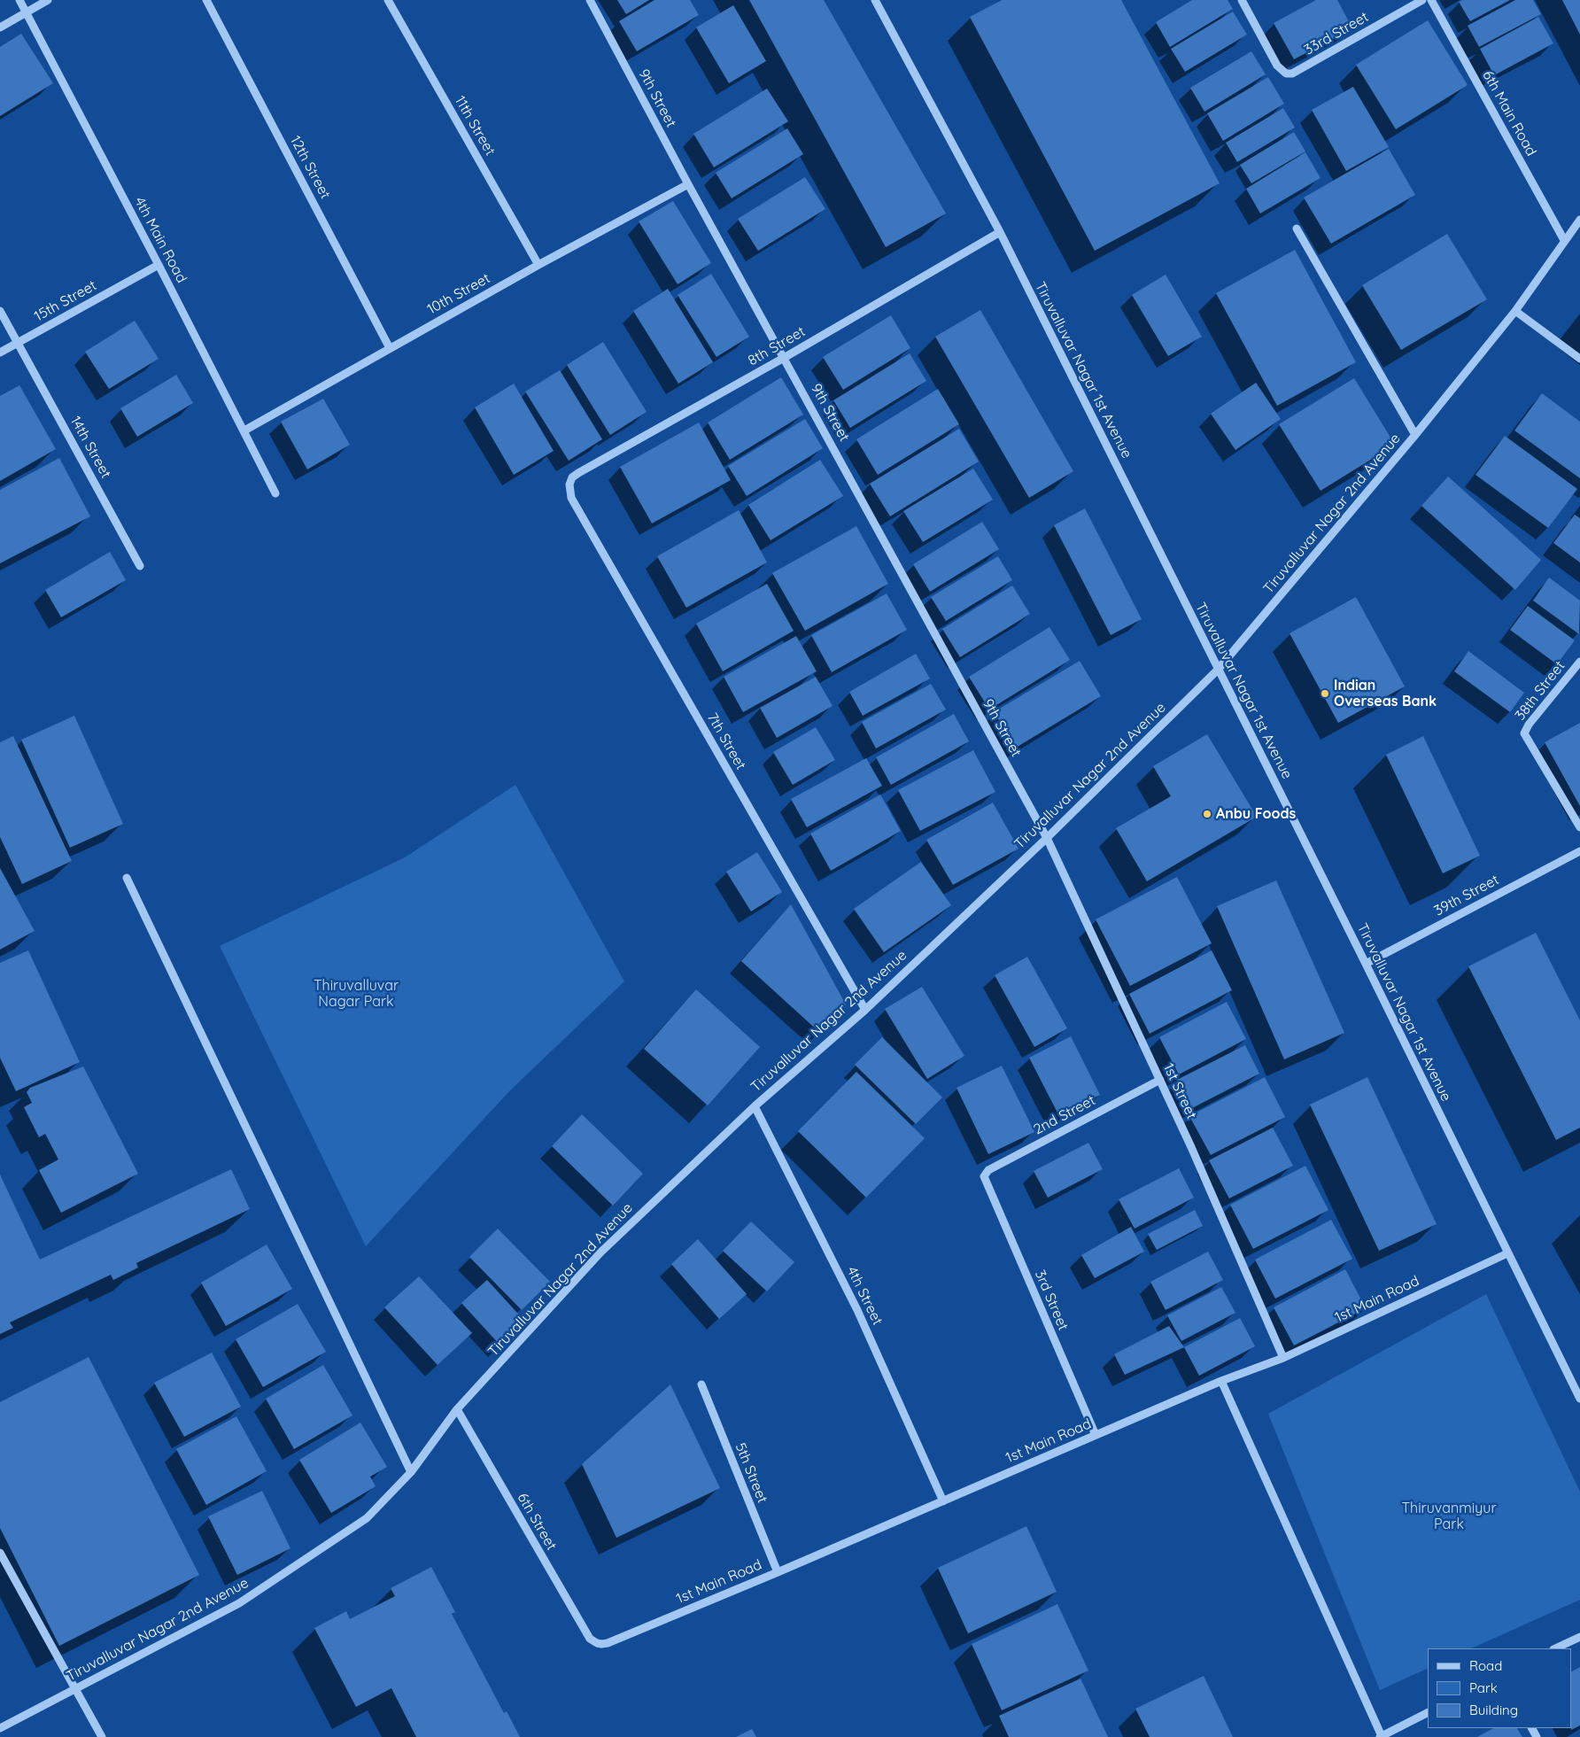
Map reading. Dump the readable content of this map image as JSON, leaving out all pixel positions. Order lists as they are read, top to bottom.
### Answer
{
  "streets": {
    "street": [
      "33rd Street",
      "9th Street",
      "6th Main Road",
      "11th Street",
      "12th Street",
      "4th Main Road",
      "10th Street",
      "15th Street",
      "8th Street",
      "Tiruvalluvar Nagar 1st Avenue",
      "14th Street",
      "Tiruvalluvar Nagar 2nd Avenue",
      "38th Street",
      "7th Street",
      "39th Street",
      "1st Street",
      "2nd Street",
      "4th Street",
      "1st Main Road",
      "3rd Street",
      "5th Street",
      "6th Street"
    ]
  },
  "crossings": [
    ["9th Street", "10th Street"],
    ["9th Street", "8th Street"],
    ["9th Street", "Tiruvalluvar Nagar 2nd Avenue"],
    ["9th Street", "1st Street"],
    ["6th Main Road", "Tiruvalluvar Nagar 2nd Avenue"],
    ["11th Street", "10th Street"],
    ["12th Street", "10th Street"],
    ["4th Main Road", "10th Street"],
    ["4th Main Road", "15th Street"],
    ["15th Street", "14th Street"],
    ["8th Street", "Tiruvalluvar Nagar 1st Avenue"],
    ["8th Street", "7th Street"],
    ["Tiruvalluvar Nagar 1st Avenue", "Tiruvalluvar Nagar 2nd Avenue"],
    ["Tiruvalluvar Nagar 1st Avenue", "39th Street"],
    ["Tiruvalluvar Nagar 1st Avenue", "1st Main Road"],
    ["Tiruvalluvar Nagar 2nd Avenue", "7th Street"],
    ["Tiruvalluvar Nagar 2nd Avenue", "1st Street"],
    ["Tiruvalluvar Nagar 2nd Avenue", "4th Street"],
    ["Tiruvalluvar Nagar 2nd Avenue", "6th Street"],
    ["1st Street", "2nd Street"],
    ["1st Street", "1st Main Road"],
    ["2nd Street", "3rd Street"],
    ["4th Street", "1st Main Road"],
    ["1st Main Road", "3rd Street"],
    ["1st Main Road", "5th Street"],
    ["1st Main Road", "6th Street"]
  ],
  "parks": ["Thiruvalluvar Nagar Park", "Thiruvanmiyur Park"],
  "places": ["Indian Overseas Bank", "Anbu Foods"],
  "legend": ["Road", "Park", "Building"]
}
